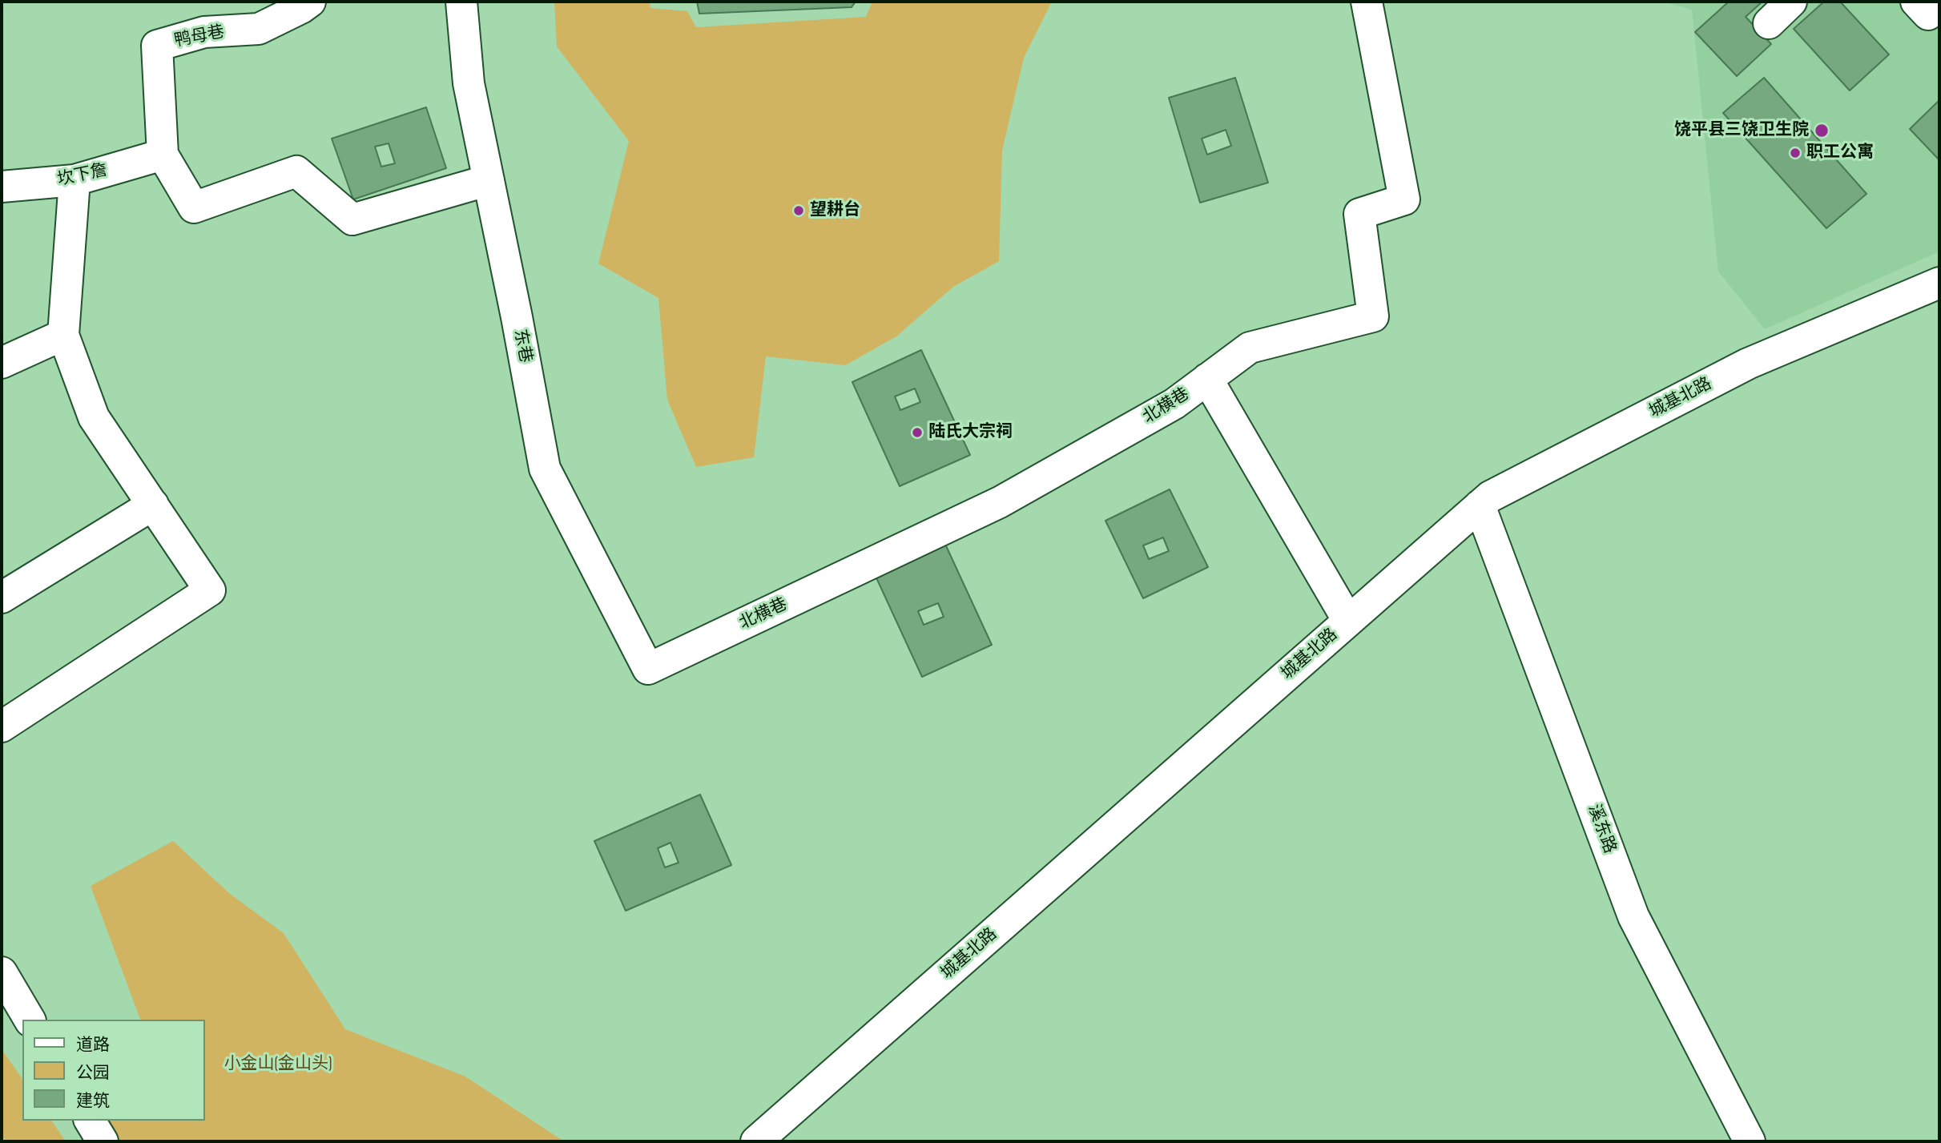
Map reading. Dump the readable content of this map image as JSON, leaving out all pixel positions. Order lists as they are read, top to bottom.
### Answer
{
  "streets": {
    "street": [
      "鸭母巷",
      "坎下詹",
      "东巷",
      "城基北路",
      "北横巷",
      "溪东路"
    ]
  },
  "crossings": [
    ["鸭母巷", "坎下詹"],
    ["东巷", "北横巷"],
    ["城基北路", "溪东路"]
  ],
  "parks": ["小金山(金山头)"],
  "places": [
    "饶平县三饶卫生院",
    "职工公寓",
    "望耕台",
    "陆氏大宗祠"
  ],
  "legend": ["道路", "公园", "建筑"]
}
